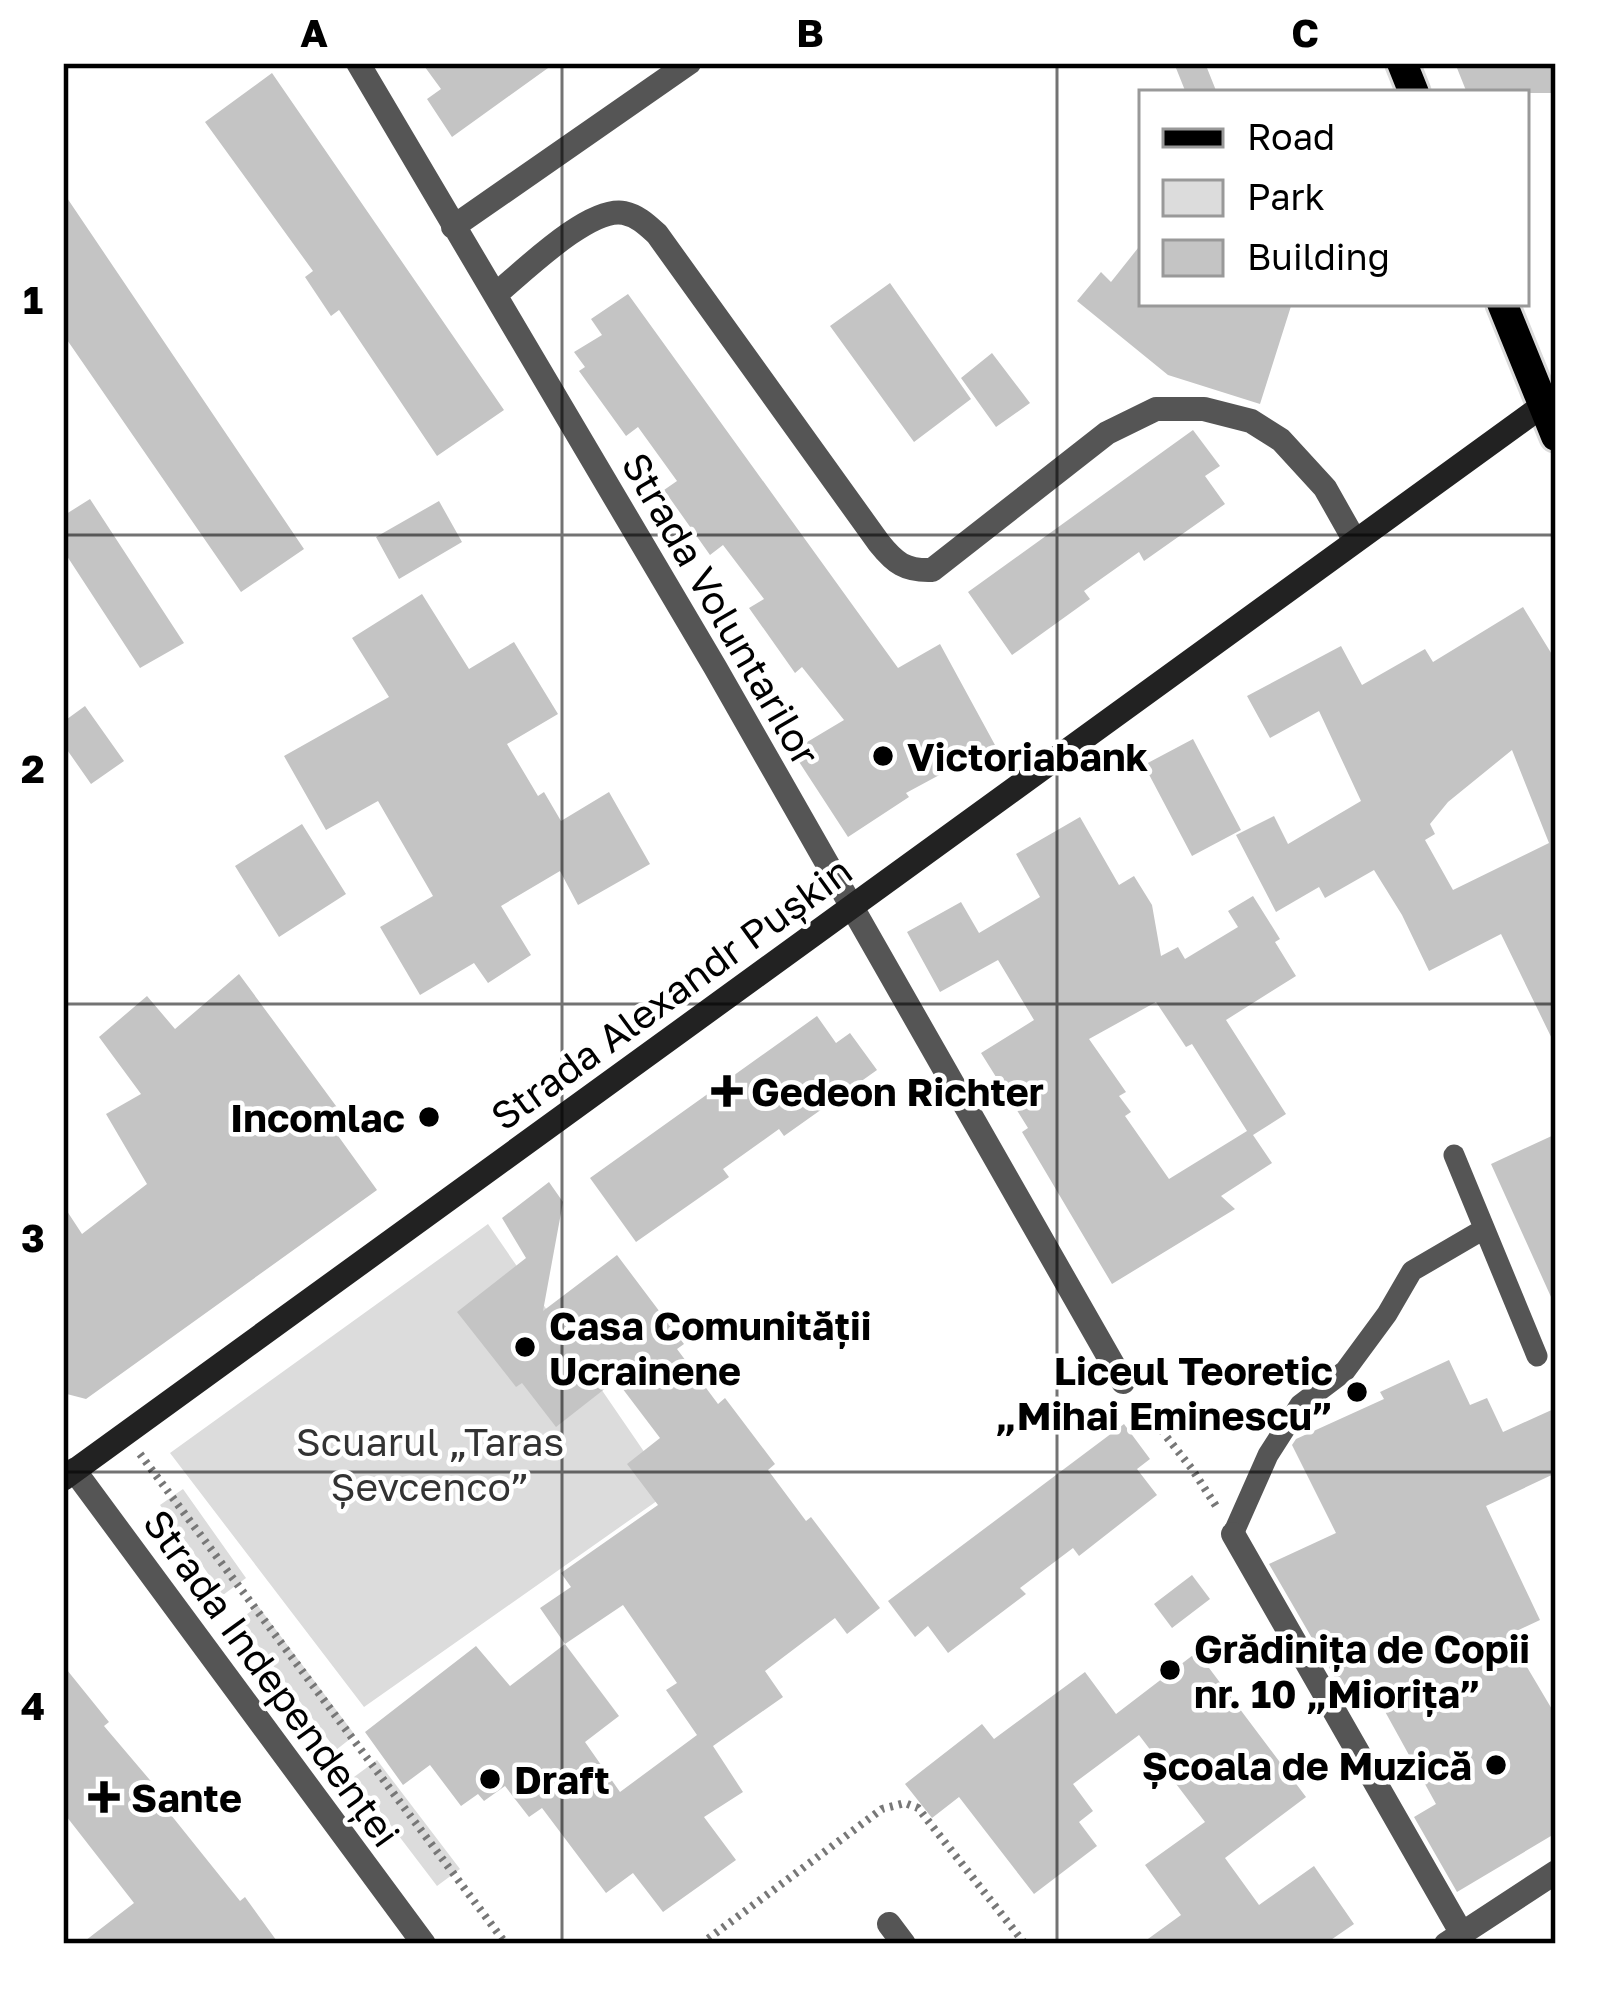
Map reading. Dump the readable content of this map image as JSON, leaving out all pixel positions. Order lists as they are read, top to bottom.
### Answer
{
  "streets": {
    "street": ["Strada Voluntarilor", "Strada Alexandr Pușkin", "Strada Independenței"]
  },
  "crossings": [
    ["Strada Voluntarilor", "Strada Alexandr Pușkin"],
    ["Strada Alexandr Pușkin", "Strada Independenței"]
  ],
  "parks": ["Scuarul „Taras Șevcenco”"],
  "places": {
    "other": [
      "Victoriabank",
      "Incomlac",
      "Casa Comunității Ucrainene",
      "Liceul Teoretic „Mihai Eminescu”",
      "Grădinița de Copii nr. 10 „Miorița”",
      "Școala de Muzică",
      "Draft"
    ],
    "health": ["Gedeon Richter", "Sante"]
  },
  "legend": ["Road", "Park", "Building"],
  "grid": {
    "columns": ["A", "B", "C"],
    "rows": [
      "1",
      "2",
      "3",
      "4"
    ]
  }
}
